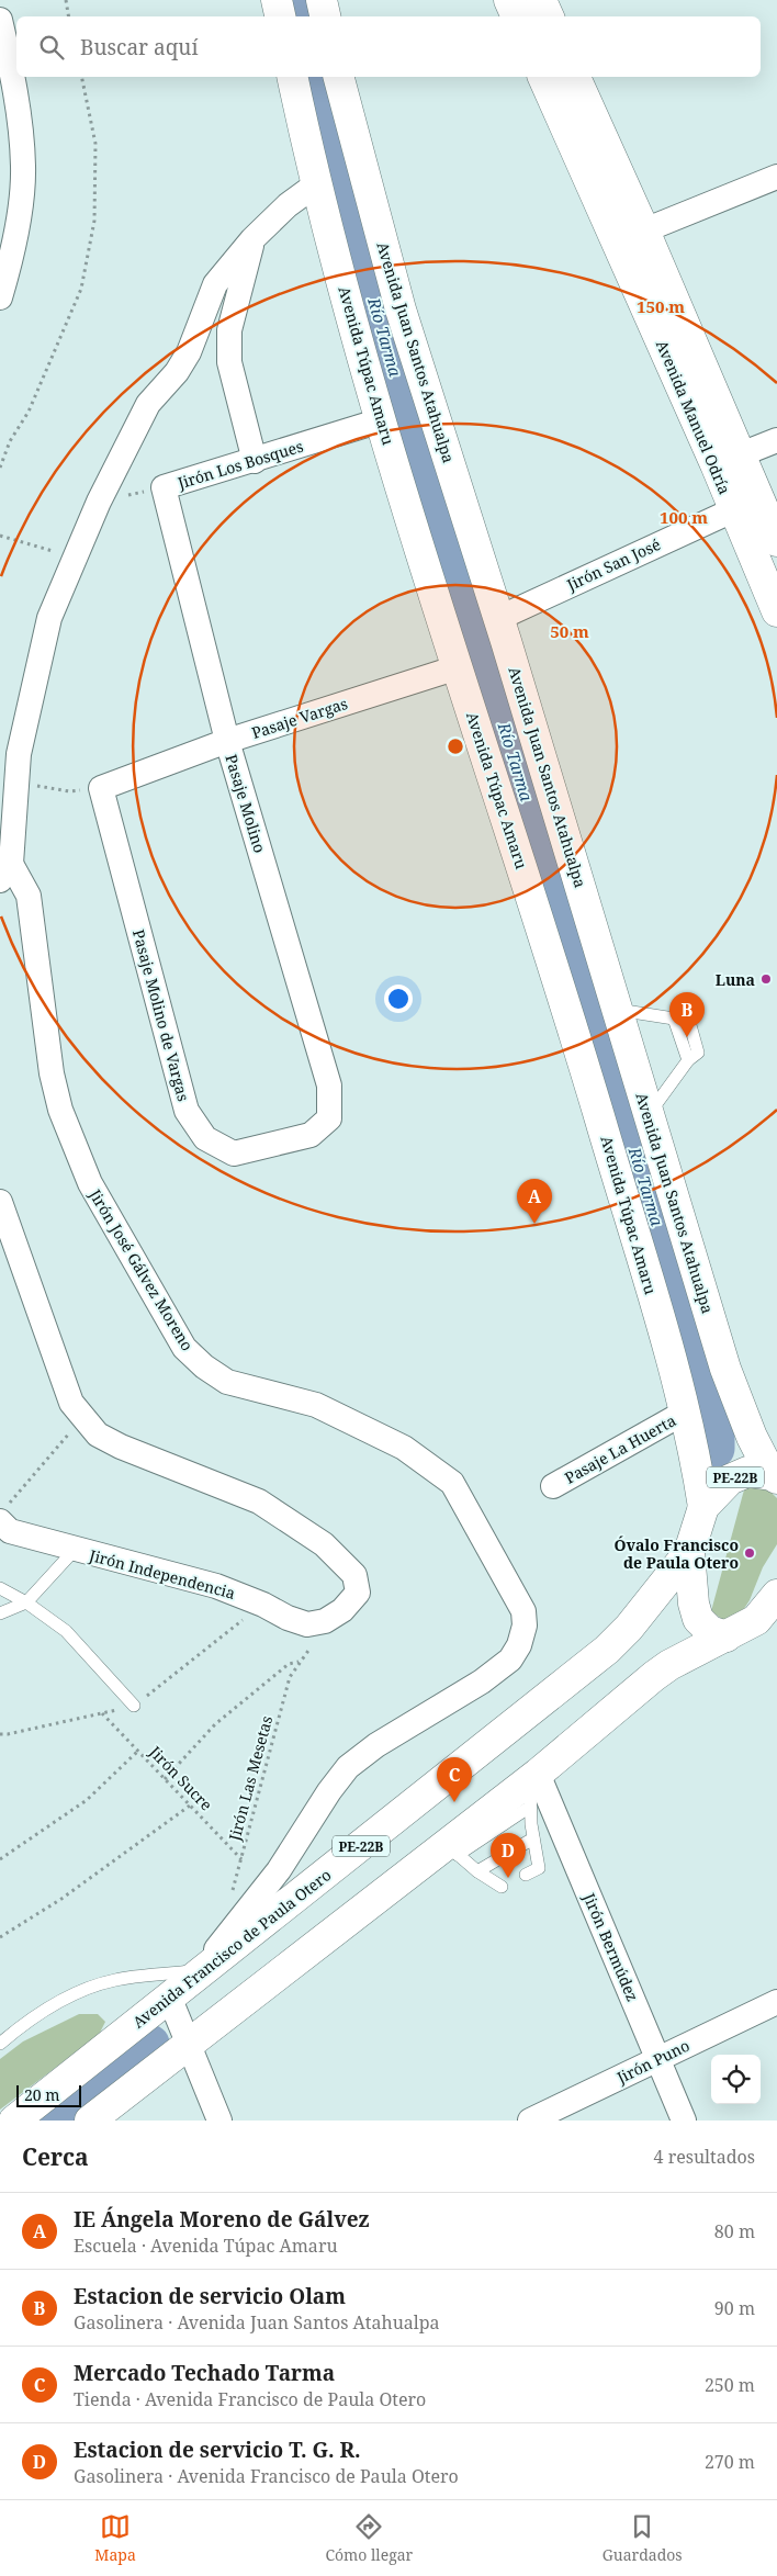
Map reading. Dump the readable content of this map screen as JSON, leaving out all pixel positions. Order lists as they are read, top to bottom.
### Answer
{
  "streets": {
    "main road": [
      "Avenida Juan Santos Atahualpa",
      "Avenida Túpac Amaru",
      "Avenida Manuel Odría",
      "PE-22B",
      "Avenida Francisco de Paula Otero"
    ],
    "street": [
      "Jirón Los Bosques",
      "Jirón San José",
      "Pasaje Vargas",
      "Pasaje Molino",
      "Pasaje Molino de Vargas",
      "Jirón José Gálvez Moreno",
      "Pasaje La Huerta",
      "Jirón Independencia",
      "Jirón Bermúdez",
      "Jirón Puno"
    ],
    "path": ["Jirón Sucre", "Jirón Las Mesetas"]
  },
  "crossings": [
    ["Avenida Juan Santos Atahualpa", "Jirón San José"],
    ["Avenida Juan Santos Atahualpa", "PE-22B"],
    ["Avenida Túpac Amaru", "Jirón Los Bosques"],
    ["Avenida Túpac Amaru", "Pasaje Vargas"],
    ["Avenida Túpac Amaru", "Pasaje La Huerta"],
    ["Avenida Túpac Amaru", "PE-22B"],
    ["Avenida Manuel Odría", "Jirón San José"],
    ["Jirón Los Bosques", "Pasaje Molino"],
    ["Pasaje Vargas", "Pasaje Molino"],
    ["Pasaje Vargas", "Pasaje Molino de Vargas"],
    ["Pasaje Molino", "Pasaje Molino de Vargas"],
    ["Jirón José Gálvez Moreno", "Avenida Francisco de Paula Otero"],
    ["PE-22B", "Avenida Francisco de Paula Otero"],
    ["Jirón Independencia", "Jirón Las Mesetas"],
    ["Jirón Sucre", "Jirón Las Mesetas"],
    ["Jirón Bermúdez", "Jirón Puno"]
  ],
  "water": ["Río Tarma"],
  "places": ["Luna", "Óvalo Francisco de Paula Otero"],
  "scale_bar": "20 m",
  "page": {
    "search": "Buscar aquí",
    "pins": [
      "B",
      "A",
      "C",
      "D"
    ],
    "scale": "20 m",
    "heading": ["Cerca", "4 resultados"],
    "list": [
      {
        "mark": "A",
        "name": "IE Ángela Moreno de Gálvez",
        "note": "Escuela · Avenida Túpac Amaru",
        "value": "80 m"
      },
      {
        "mark": "B",
        "name": "Estacion de servicio Olam",
        "note": "Gasolinera · Avenida Juan Santos Atahualpa",
        "value": "90 m"
      },
      {
        "mark": "C",
        "name": "Mercado Techado Tarma",
        "note": "Tienda · Avenida Francisco de Paula Otero",
        "value": "250 m"
      },
      {
        "mark": "D",
        "name": "Estacion de servicio T. G. R.",
        "note": "Gasolinera · Avenida Francisco de Paula Otero",
        "value": "270 m"
      }
    ],
    "nav": ["Mapa", "Cómo llegar", "Guardados"]
  },
  "rings": ["150 m", "100 m", "50 m"]
}
